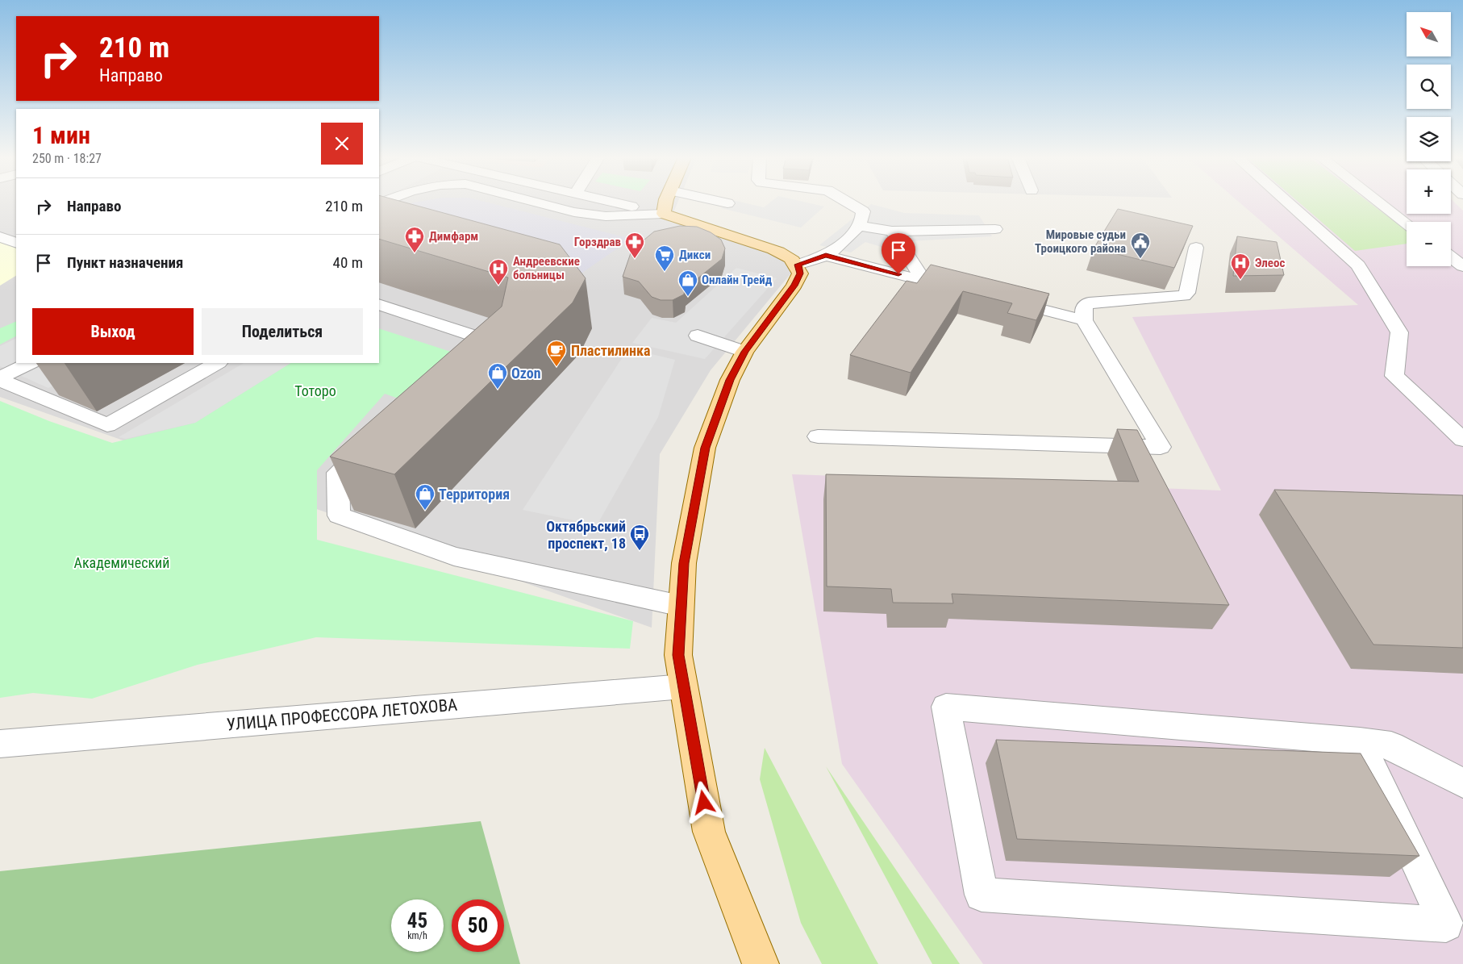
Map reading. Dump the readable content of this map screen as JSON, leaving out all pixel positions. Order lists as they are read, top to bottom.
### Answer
{
  "streets": {
    "street": ["УЛИЦА ПРОФЕССОРА ЛЕТОХОВА"]
  },
  "parks": ["Тоторо", "Академический"],
  "places": {
    "pharmacy": ["Димфарм", "Горздрав"],
    "public building": ["Мировые судьи Троицкого района"],
    "supermarket": ["Дикси"],
    "hospital": ["Элеос", "Андреевские больницы"],
    "shop": ["Онлайн Трейд", "Ozon", "Территория"],
    "cafe": ["Пластилинка"],
    "bus stop": ["Октябрьский проспект, 18"]
  },
  "north": "top left",
  "page": {
    "map_buttons": ["+", "−"],
    "turn": ["210 m", "Направо"],
    "heading": ["1 мин", "250 m · 18:27"],
    "list": [
      {
        "name": "Направо",
        "value": "210 m"
      },
      {
        "name": "Пункт назначения",
        "value": "40 m"
      }
    ],
    "buttons": ["Выход", "Поделиться"],
    "speed": "45 km/h",
    "limit": "50"
  }
}
